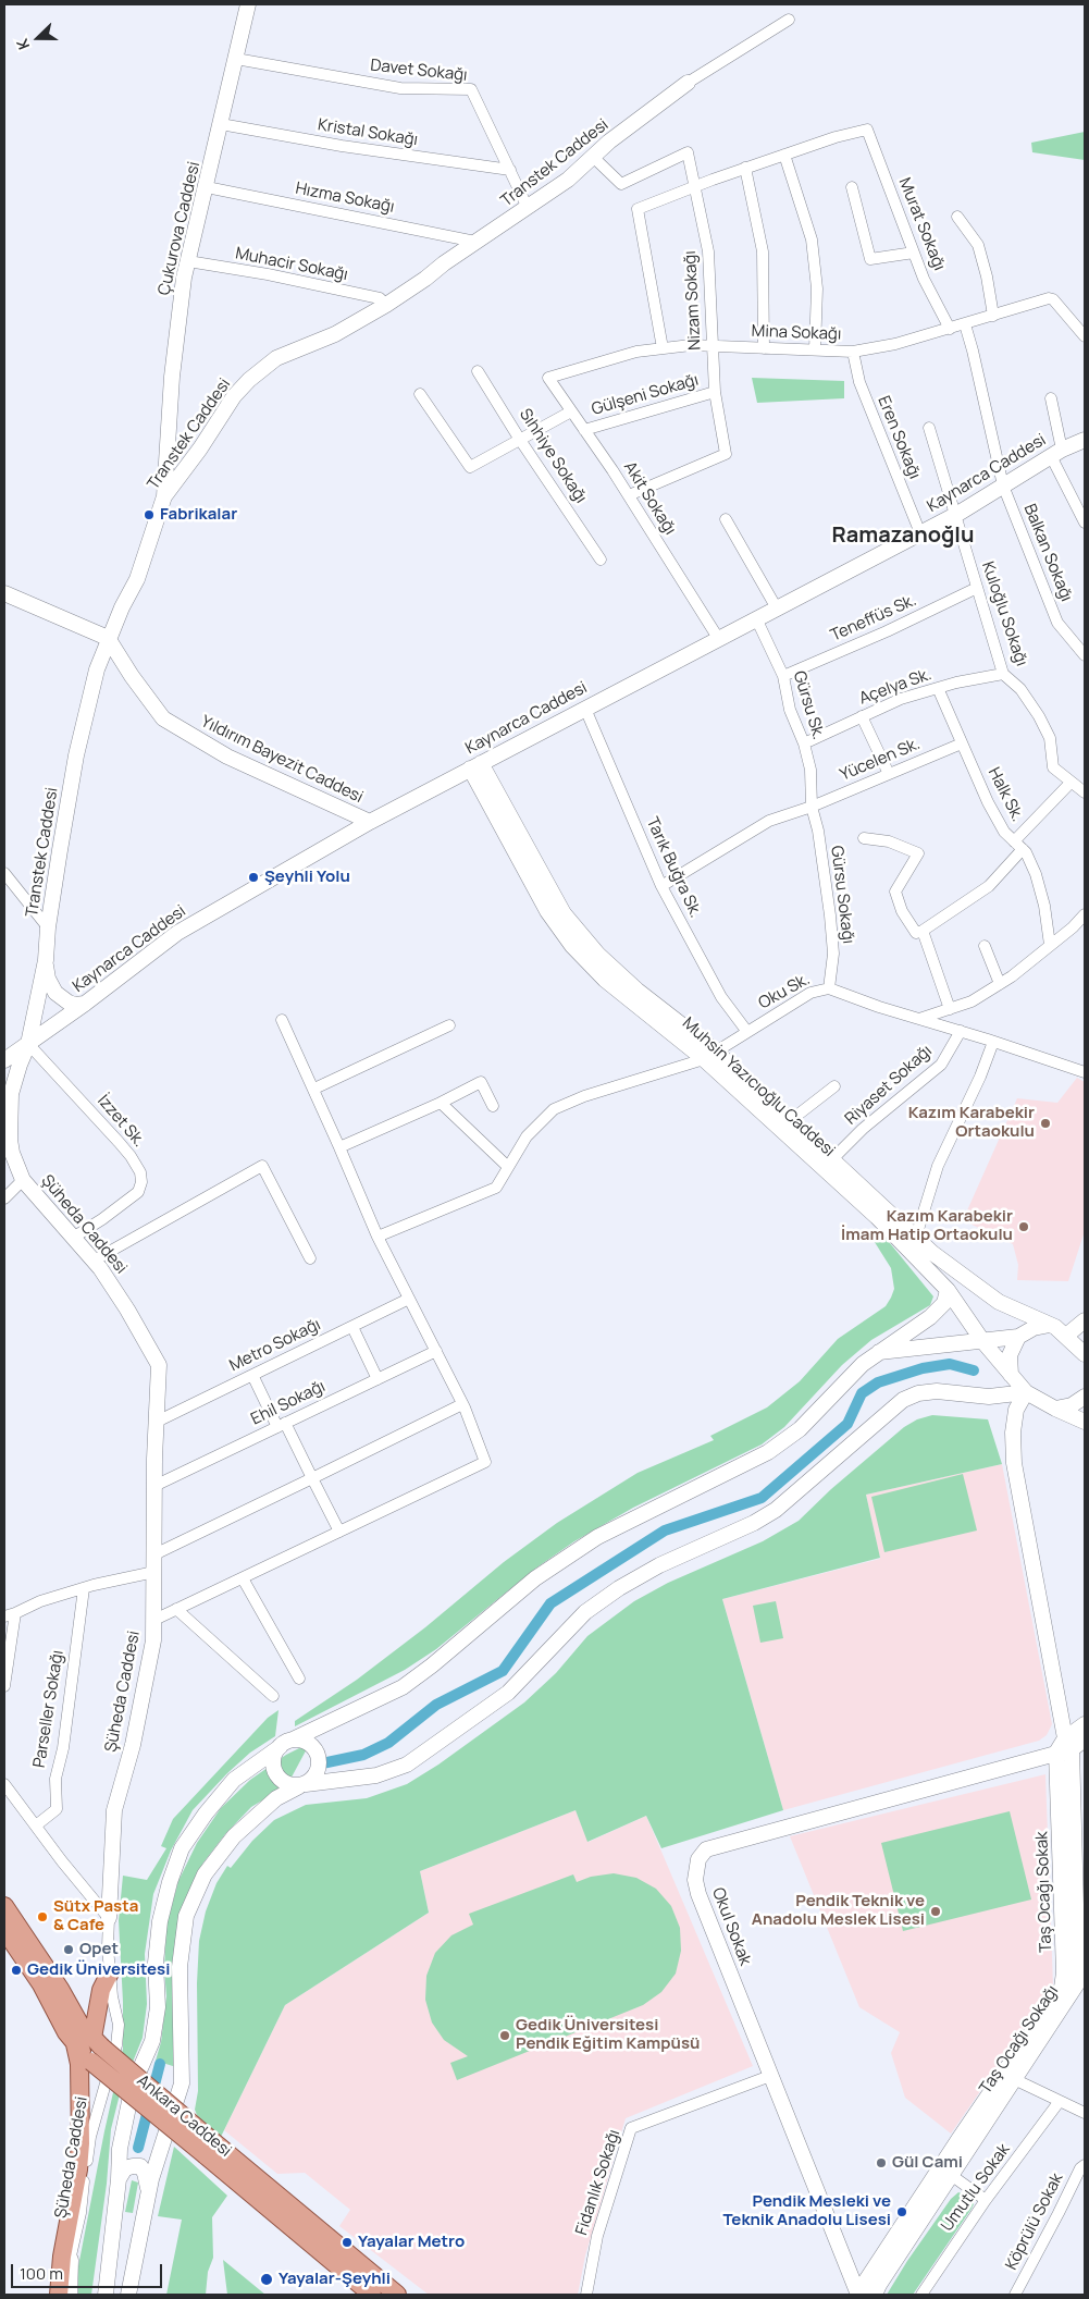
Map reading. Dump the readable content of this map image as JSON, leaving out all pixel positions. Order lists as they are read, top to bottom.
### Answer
{
  "streets": {
    "main road": ["Ankara Caddesi"],
    "street": [
      "Davet Sokağı",
      "Kristal Sokağı",
      "Transtek Caddesi",
      "Hızma Sokağı",
      "Murat Sokağı",
      "Çukurova Caddesi",
      "Muhacir Sokağı",
      "Nizam Sokağı",
      "Mina Sokağı",
      "Gülşeni Sokağı",
      "Eren Sokağı",
      "Sıhhiye Sokağı",
      "Kaynarca Caddesi",
      "Akit Sokağı",
      "Balkan Sokağı",
      "Kuloğlu Sokağı",
      "Teneffüs Sk.",
      "Açelya Sk.",
      "Gürsu Sk.",
      "Yıldırım Bayezit Caddesi",
      "Yücelen Sk.",
      "Halk Sk.",
      "Tarık Buğra Sk.",
      "Gürsu Sokağı",
      "Oku Sk.",
      "Riyaset Sokağı",
      "Muhsin Yazıcıoğlu Caddesi",
      "İzzet Sk.",
      "Şüheda Caddesi",
      "Metro Sokağı",
      "Ehil Sokağı",
      "Parseller Sokağı",
      "Taş Ocağı Sokak",
      "Okul Sokak",
      "Taş Ocağı Sokağı",
      "Fidanlık Sokağı",
      "Umutlu Sokak",
      "Köprülü Sokak"
    ]
  },
  "crossings": [
    ["Davet Sokağı", "Kristal Sokağı"],
    ["Davet Sokağı", "Transtek Caddesi"],
    ["Davet Sokağı", "Çukurova Caddesi"],
    ["Kristal Sokağı", "Çukurova Caddesi"],
    ["Transtek Caddesi", "Hızma Sokağı"],
    ["Transtek Caddesi", "Çukurova Caddesi"],
    ["Transtek Caddesi", "Muhacir Sokağı"],
    ["Transtek Caddesi", "Nizam Sokağı"],
    ["Transtek Caddesi", "Kaynarca Caddesi"],
    ["Transtek Caddesi", "Yıldırım Bayezit Caddesi"],
    ["Transtek Caddesi", "İzzet Sk."],
    ["Transtek Caddesi", "Şüheda Caddesi"],
    ["Hızma Sokağı", "Çukurova Caddesi"],
    ["Murat Sokağı", "Mina Sokağı"],
    ["Çukurova Caddesi", "Muhacir Sokağı"],
    ["Nizam Sokağı", "Mina Sokağı"],
    ["Nizam Sokağı", "Gülşeni Sokağı"],
    ["Nizam Sokağı", "Akit Sokağı"],
    ["Mina Sokağı", "Eren Sokağı"],
    ["Mina Sokağı", "Akit Sokağı"],
    ["Mina Sokağı", "Balkan Sokağı"],
    ["Gülşeni Sokağı", "Akit Sokağı"],
    ["Eren Sokağı", "Kaynarca Caddesi"],
    ["Kaynarca Caddesi", "Akit Sokağı"],
    ["Kaynarca Caddesi", "Balkan Sokağı"],
    ["Kaynarca Caddesi", "Kuloğlu Sokağı"],
    ["Kaynarca Caddesi", "Gürsu Sk."],
    ["Kaynarca Caddesi", "Yıldırım Bayezit Caddesi"],
    ["Kaynarca Caddesi", "Tarık Buğra Sk."],
    ["Kaynarca Caddesi", "Muhsin Yazıcıoğlu Caddesi"],
    ["Kaynarca Caddesi", "İzzet Sk."],
    ["Kaynarca Caddesi", "Şüheda Caddesi"],
    ["Kuloğlu Sokağı", "Teneffüs Sk."],
    ["Kuloğlu Sokağı", "Açelya Sk."],
    ["Teneffüs Sk.", "Gürsu Sk."],
    ["Açelya Sk.", "Gürsu Sk."],
    ["Açelya Sk.", "Halk Sk."],
    ["Gürsu Sk.", "Yücelen Sk."],
    ["Gürsu Sk.", "Gürsu Sokağı"],
    ["Yücelen Sk.", "Halk Sk."],
    ["Yücelen Sk.", "Tarık Buğra Sk."],
    ["Yücelen Sk.", "Gürsu Sokağı"],
    ["Tarık Buğra Sk.", "Oku Sk."],
    ["Gürsu Sokağı", "Oku Sk."],
    ["Oku Sk.", "Riyaset Sokağı"],
    ["Oku Sk.", "Muhsin Yazıcıoğlu Caddesi"],
    ["Riyaset Sokağı", "Muhsin Yazıcıoğlu Caddesi"],
    ["Muhsin Yazıcıoğlu Caddesi", "Taş Ocağı Sokağı"],
    ["İzzet Sk.", "Şüheda Caddesi"],
    ["Şüheda Caddesi", "Metro Sokağı"],
    ["Şüheda Caddesi", "Ehil Sokağı"],
    ["Taş Ocağı Sokak", "Okul Sokak"],
    ["Taş Ocağı Sokak", "Taş Ocağı Sokağı"],
    ["Okul Sokak", "Fidanlık Sokağı"]
  ],
  "districts": ["Ramazanoğlu"],
  "places": [
    "Fabrikalar",
    "Şeyhli Yolu",
    "Kazım Karabekir Ortaokulu",
    "Kazım Karabekir İmam Hatip Ortaokulu",
    "Pendik Teknik ve Anadolu Meslek Lisesi",
    "Sütx Pasta & Cafe",
    "Opet",
    "Gedik Üniversitesi",
    "Gedik Üniversitesi Pendik Eğitim Kampüsü",
    "Gül Cami",
    "Pendik Mesleki ve Teknik Anadolu Lisesi",
    "Yayalar Metro",
    "Yayalar-Şeyhli"
  ],
  "scale_bar": "100 m",
  "north": "left"
}
